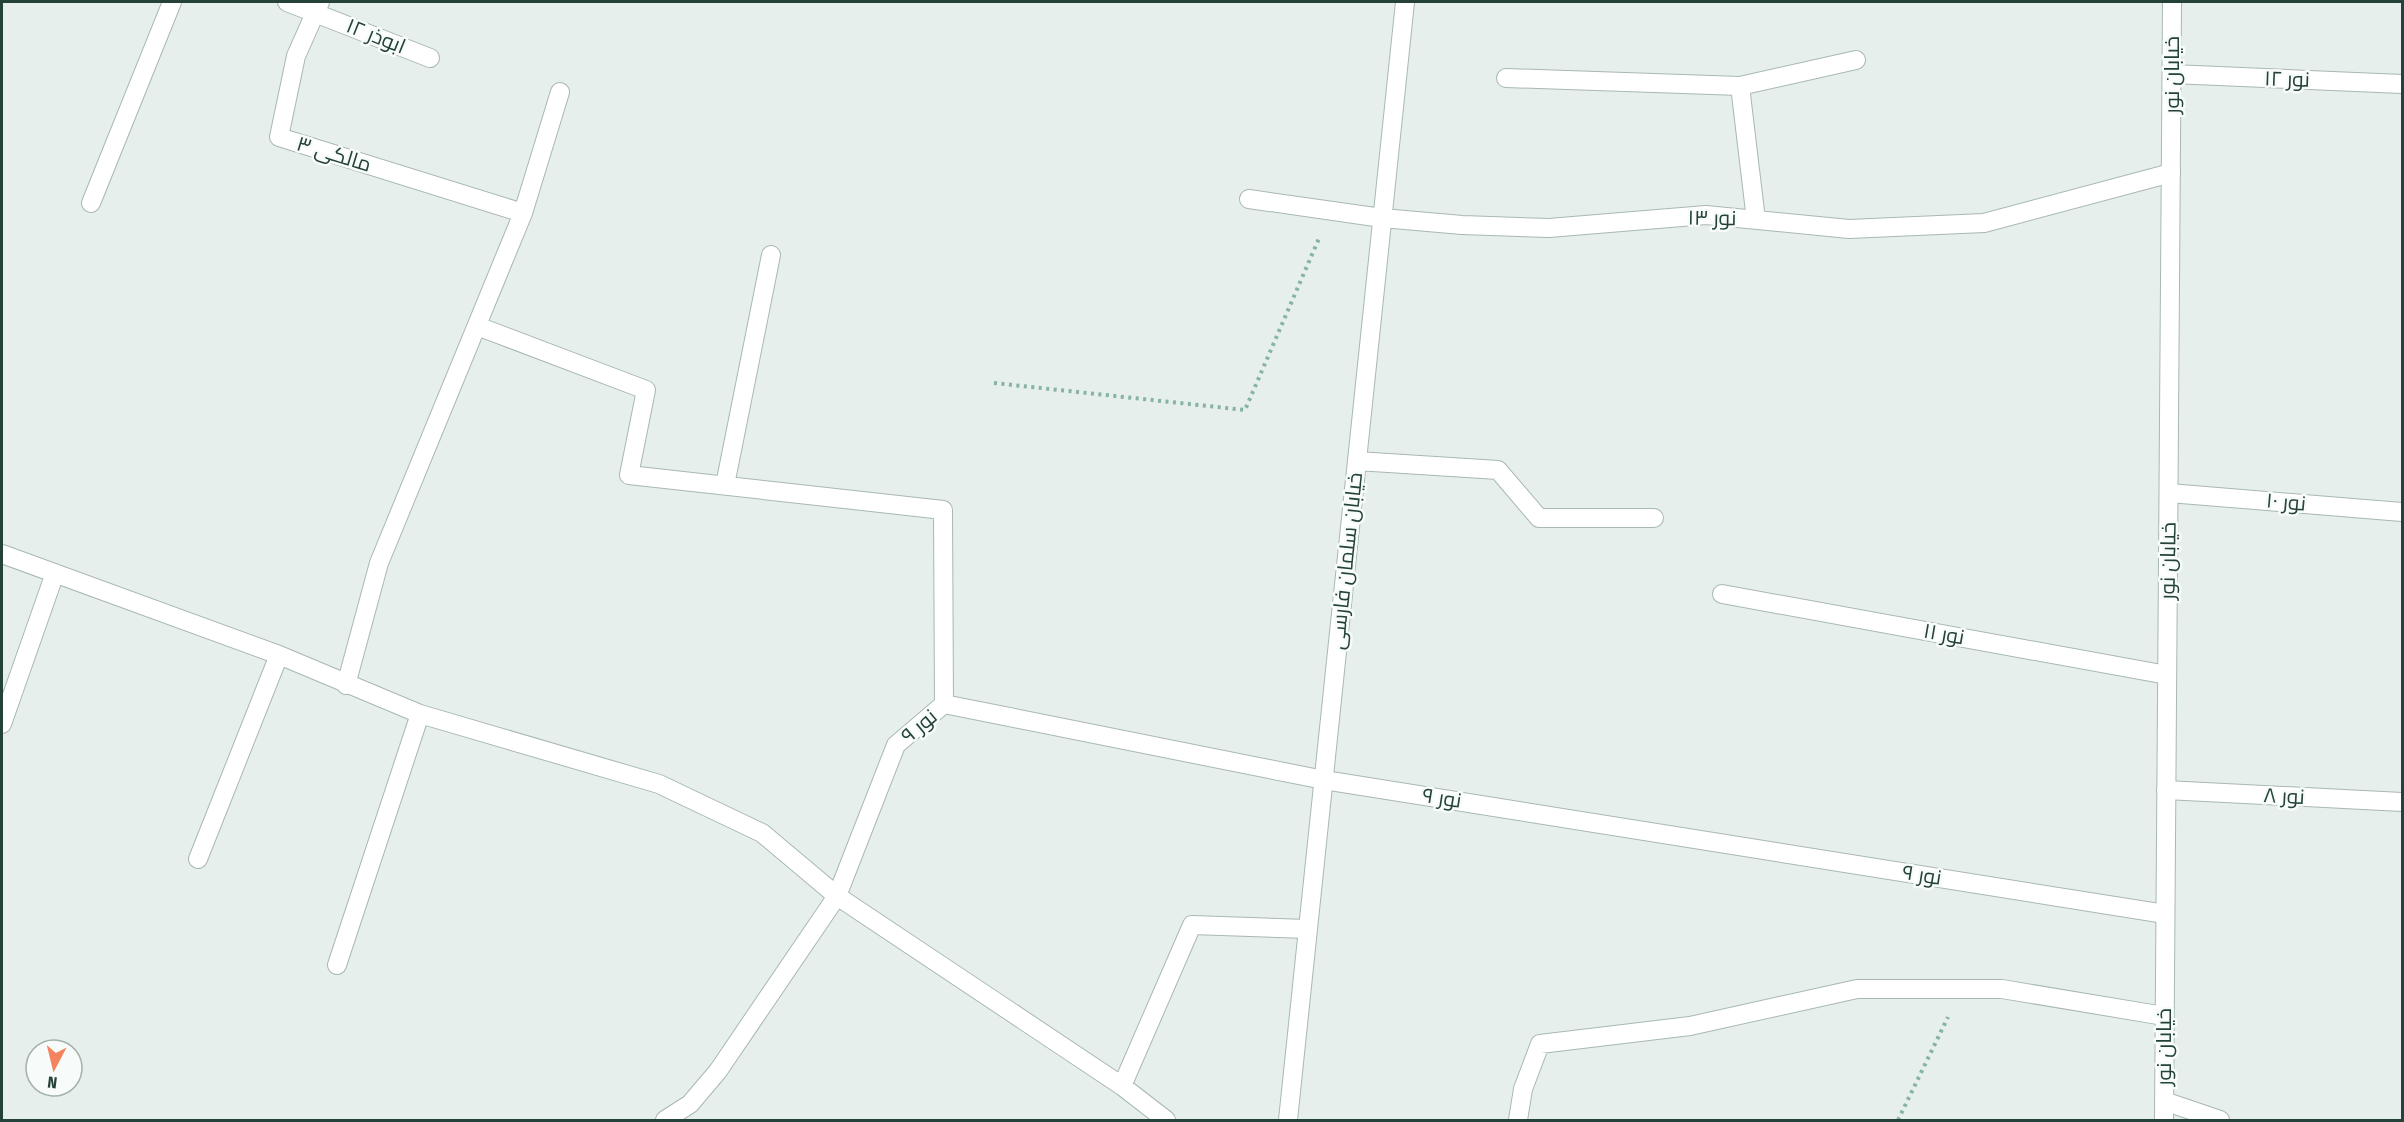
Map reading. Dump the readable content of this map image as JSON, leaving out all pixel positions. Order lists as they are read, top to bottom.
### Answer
{
  "streets": {
    "street": [
      "ابوذر ۱۲",
      "خیابان نور",
      "نور ۱۲",
      "مالکی ۳",
      "نور ۱۳",
      "نور ۱۰",
      "خیابان سلمان فارسی",
      "نور ۱۱",
      "نور ۹",
      "نور ۸"
    ]
  },
  "crossings": [
    ["ابوذر ۱۲", "مالکی ۳"],
    ["خیابان نور", "نور ۱۲"],
    ["خیابان نور", "نور ۱۳"],
    ["خیابان نور", "نور ۱۰"],
    ["خیابان نور", "نور ۱۱"],
    ["خیابان نور", "نور ۹"],
    ["خیابان نور", "نور ۸"],
    ["نور ۱۳", "خیابان سلمان فارسی"],
    ["خیابان سلمان فارسی", "نور ۹"]
  ],
  "north": "bottom"
}
